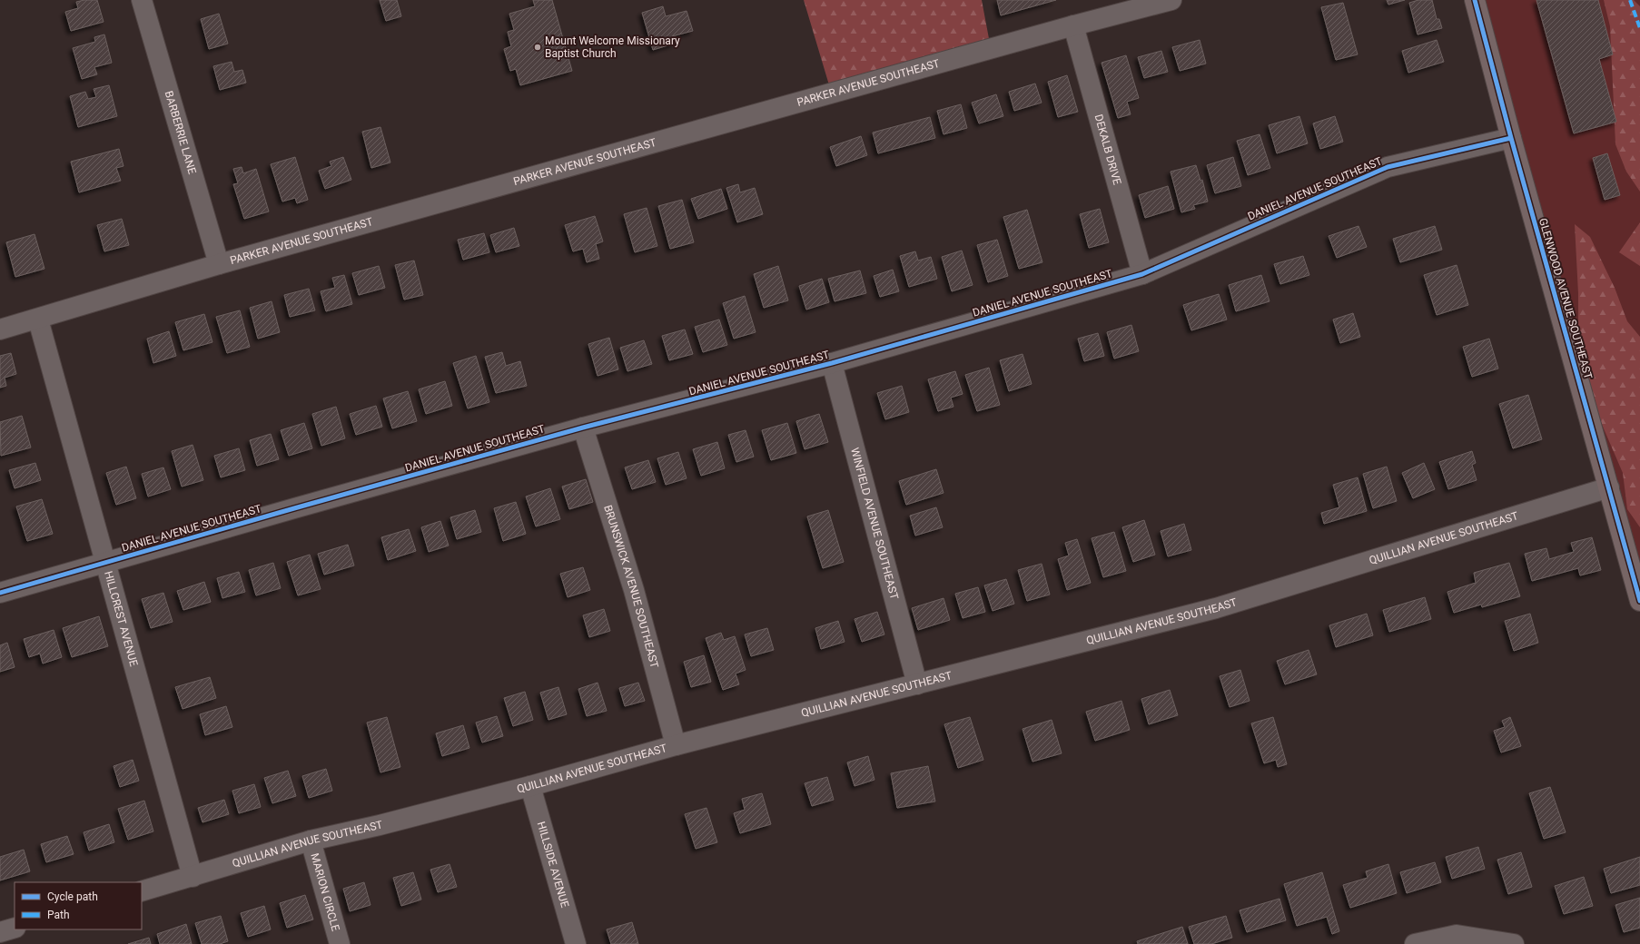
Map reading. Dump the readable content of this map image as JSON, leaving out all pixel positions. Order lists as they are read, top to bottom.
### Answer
{
  "streets": {
    "main road": ["GLENWOOD AVENUE SOUTHEAST"],
    "street": [
      "PARKER AVENUE SOUTHEAST",
      "BARBERRIE LANE",
      "DEKALB DRIVE",
      "DANIEL AVENUE SOUTHEAST",
      "WINFIELD AVENUE SOUTHEAST",
      "QUILLIAN AVENUE SOUTHEAST",
      "BRUNSWICK AVENUE SOUTHEAST",
      "HILLCREST AVENUE",
      "HILLSIDE AVENUE",
      "MARION CIRCLE"
    ]
  },
  "crossings": [
    ["PARKER AVENUE SOUTHEAST", "BARBERRIE LANE"],
    ["PARKER AVENUE SOUTHEAST", "DEKALB DRIVE"],
    ["PARKER AVENUE SOUTHEAST", "HILLCREST AVENUE"],
    ["DEKALB DRIVE", "DANIEL AVENUE SOUTHEAST"],
    ["DANIEL AVENUE SOUTHEAST", "GLENWOOD AVENUE SOUTHEAST"],
    ["DANIEL AVENUE SOUTHEAST", "WINFIELD AVENUE SOUTHEAST"],
    ["DANIEL AVENUE SOUTHEAST", "BRUNSWICK AVENUE SOUTHEAST"],
    ["DANIEL AVENUE SOUTHEAST", "HILLCREST AVENUE"],
    ["GLENWOOD AVENUE SOUTHEAST", "QUILLIAN AVENUE SOUTHEAST"],
    ["WINFIELD AVENUE SOUTHEAST", "QUILLIAN AVENUE SOUTHEAST"],
    ["QUILLIAN AVENUE SOUTHEAST", "BRUNSWICK AVENUE SOUTHEAST"],
    ["QUILLIAN AVENUE SOUTHEAST", "HILLCREST AVENUE"],
    ["QUILLIAN AVENUE SOUTHEAST", "HILLSIDE AVENUE"],
    ["QUILLIAN AVENUE SOUTHEAST", "MARION CIRCLE"]
  ],
  "places": ["Mount Welcome Missionary Baptist Church"],
  "legend": ["Cycle path", "Path"]
}
